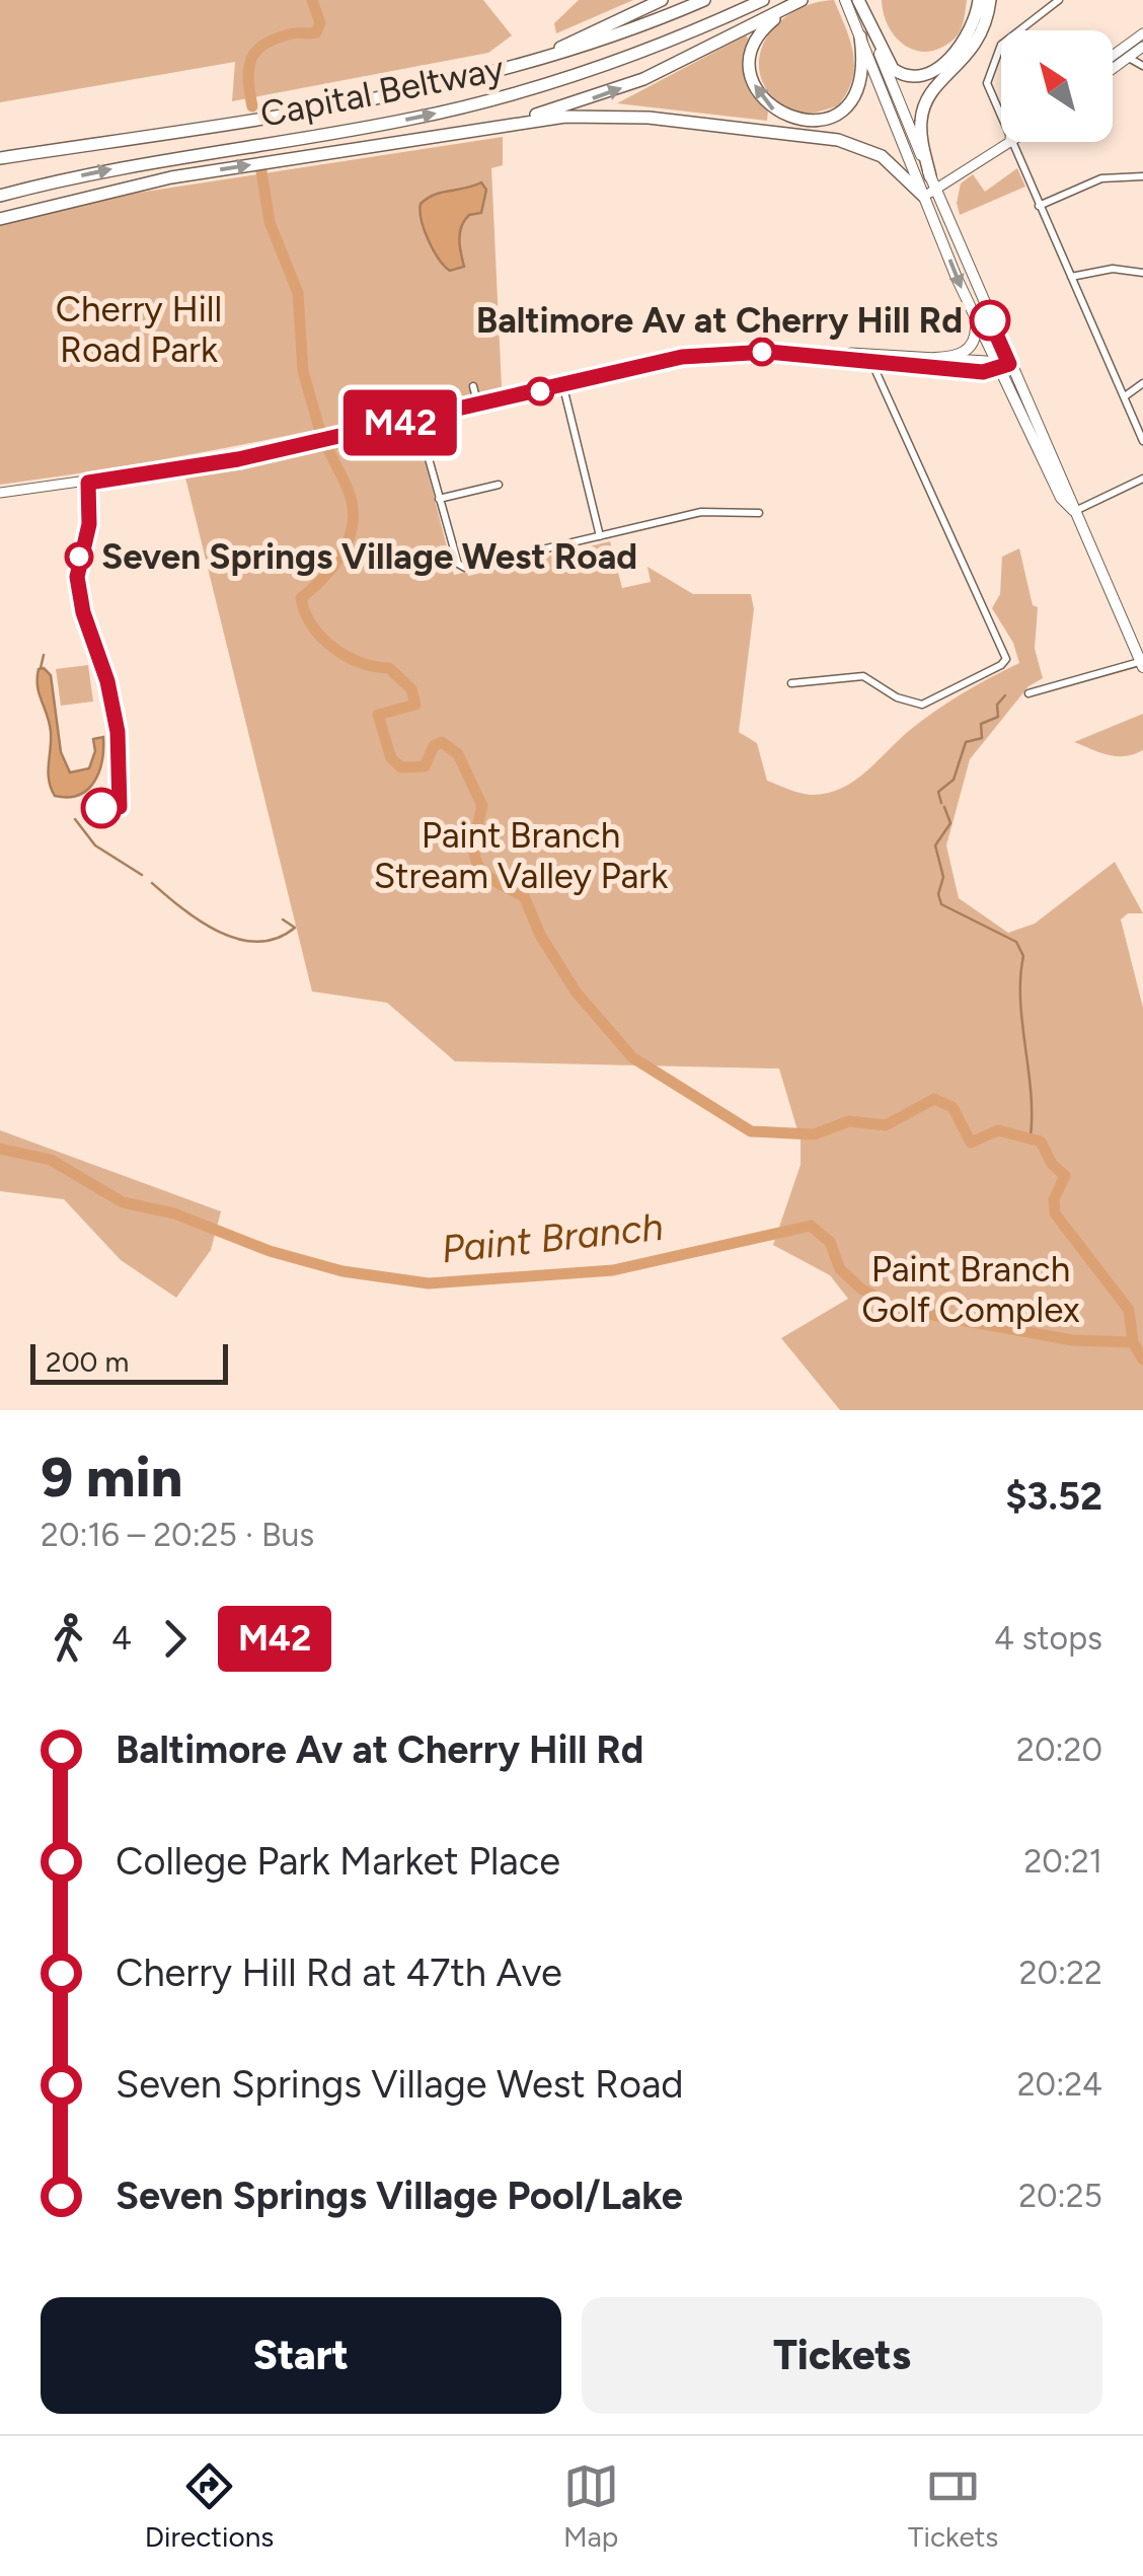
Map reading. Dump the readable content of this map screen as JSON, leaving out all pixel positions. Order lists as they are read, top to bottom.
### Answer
{
  "streets": {
    "highway": ["Capital Beltway"]
  },
  "water": ["Paint Branch"],
  "parks": ["Cherry Hill Road Park", "Paint Branch Stream Valley Park", "Paint Branch Golf Complex"],
  "places": ["Baltimore Av at Cherry Hill Rd", "Seven Springs Village West Road"],
  "lines": ["bus line M42"],
  "scale_bar": "200 m",
  "north": "top left",
  "page": {
    "on_map": "M42",
    "scale": "200 m",
    "heading": ["9 min", "20:16 – 20:25 · Bus", "$3.52"],
    "legs": ["4", "M42", "4 stops"],
    "list": [
      {
        "name": "Baltimore Av at Cherry Hill Rd",
        "value": "20:20"
      },
      {
        "name": "College Park Market Place",
        "value": "20:21"
      },
      {
        "name": "Cherry Hill Rd at 47th Ave",
        "value": "20:22"
      },
      {
        "name": "Seven Springs Village West Road",
        "value": "20:24"
      },
      {
        "name": "Seven Springs Village Pool/Lake",
        "value": "20:25"
      }
    ],
    "buttons": ["Start", "Tickets"],
    "tabs": ["Directions", "Map", "Tickets"]
  }
}
